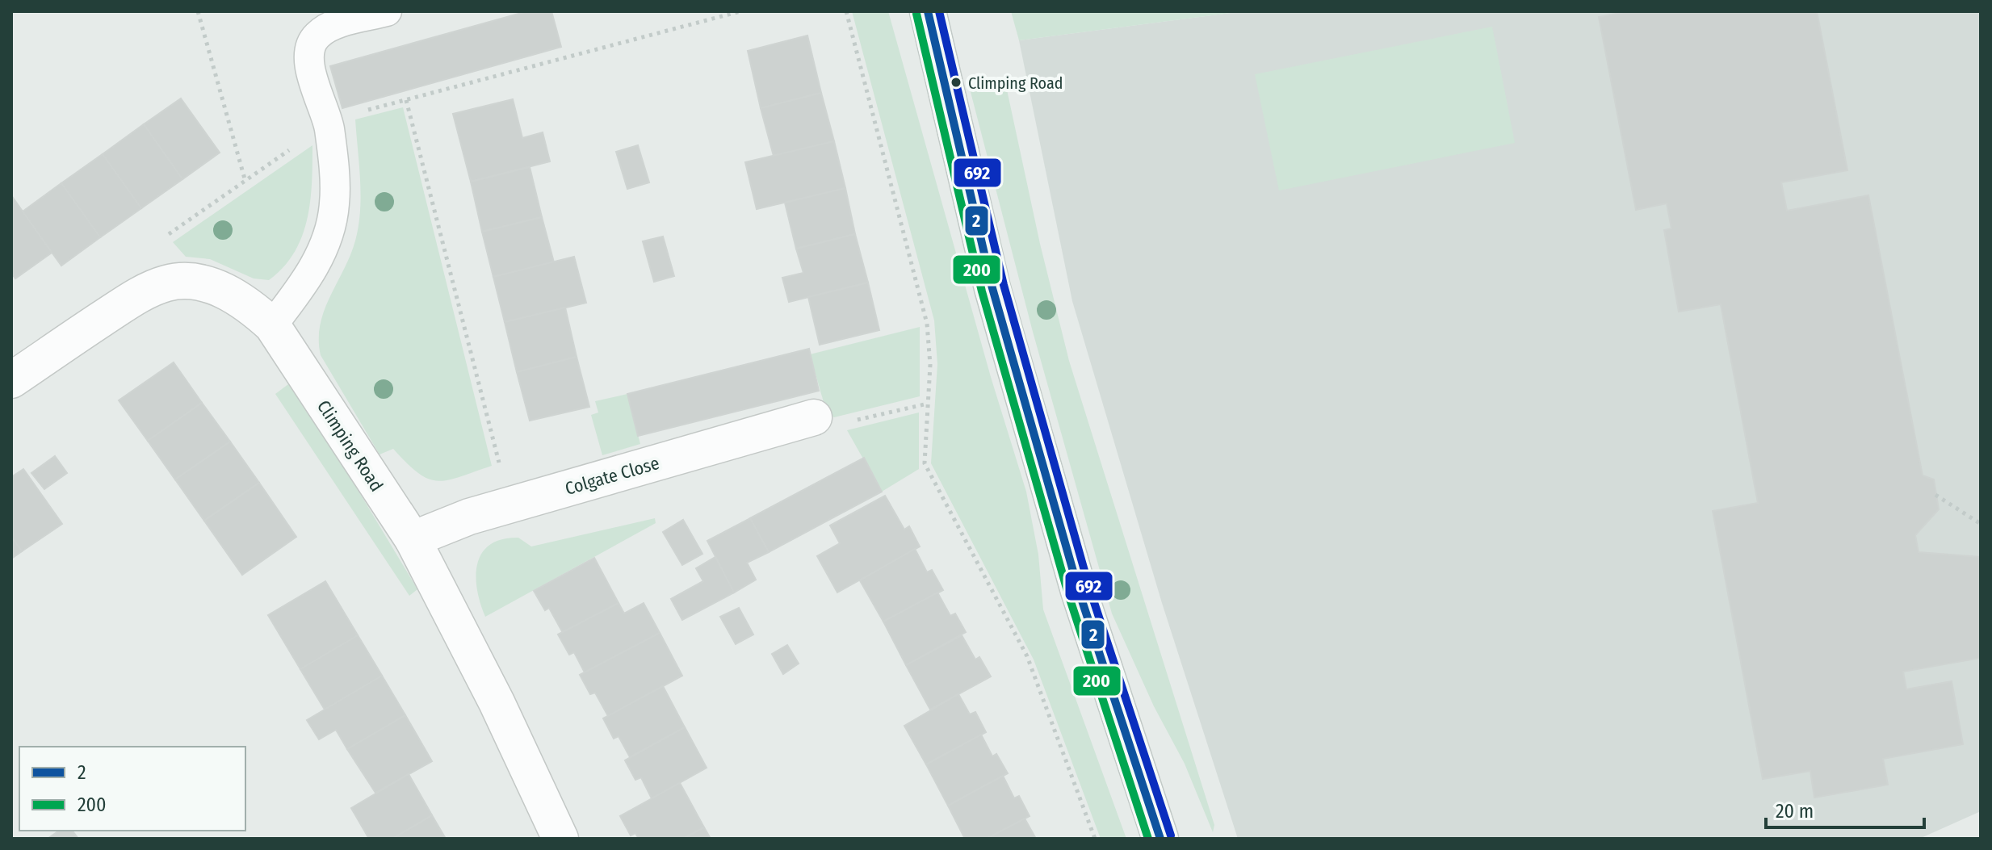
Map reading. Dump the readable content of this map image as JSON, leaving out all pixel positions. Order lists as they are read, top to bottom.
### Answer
{
  "streets": {
    "street": ["Climping Road", "Colgate Close"]
  },
  "crossings": [
    ["Climping Road", "Colgate Close"]
  ],
  "places": ["Climping Road"],
  "lines": ["transit line 2", "transit line 692", "transit line 200"],
  "legend": ["2", "200"],
  "scale_bar": "20 m"
}
